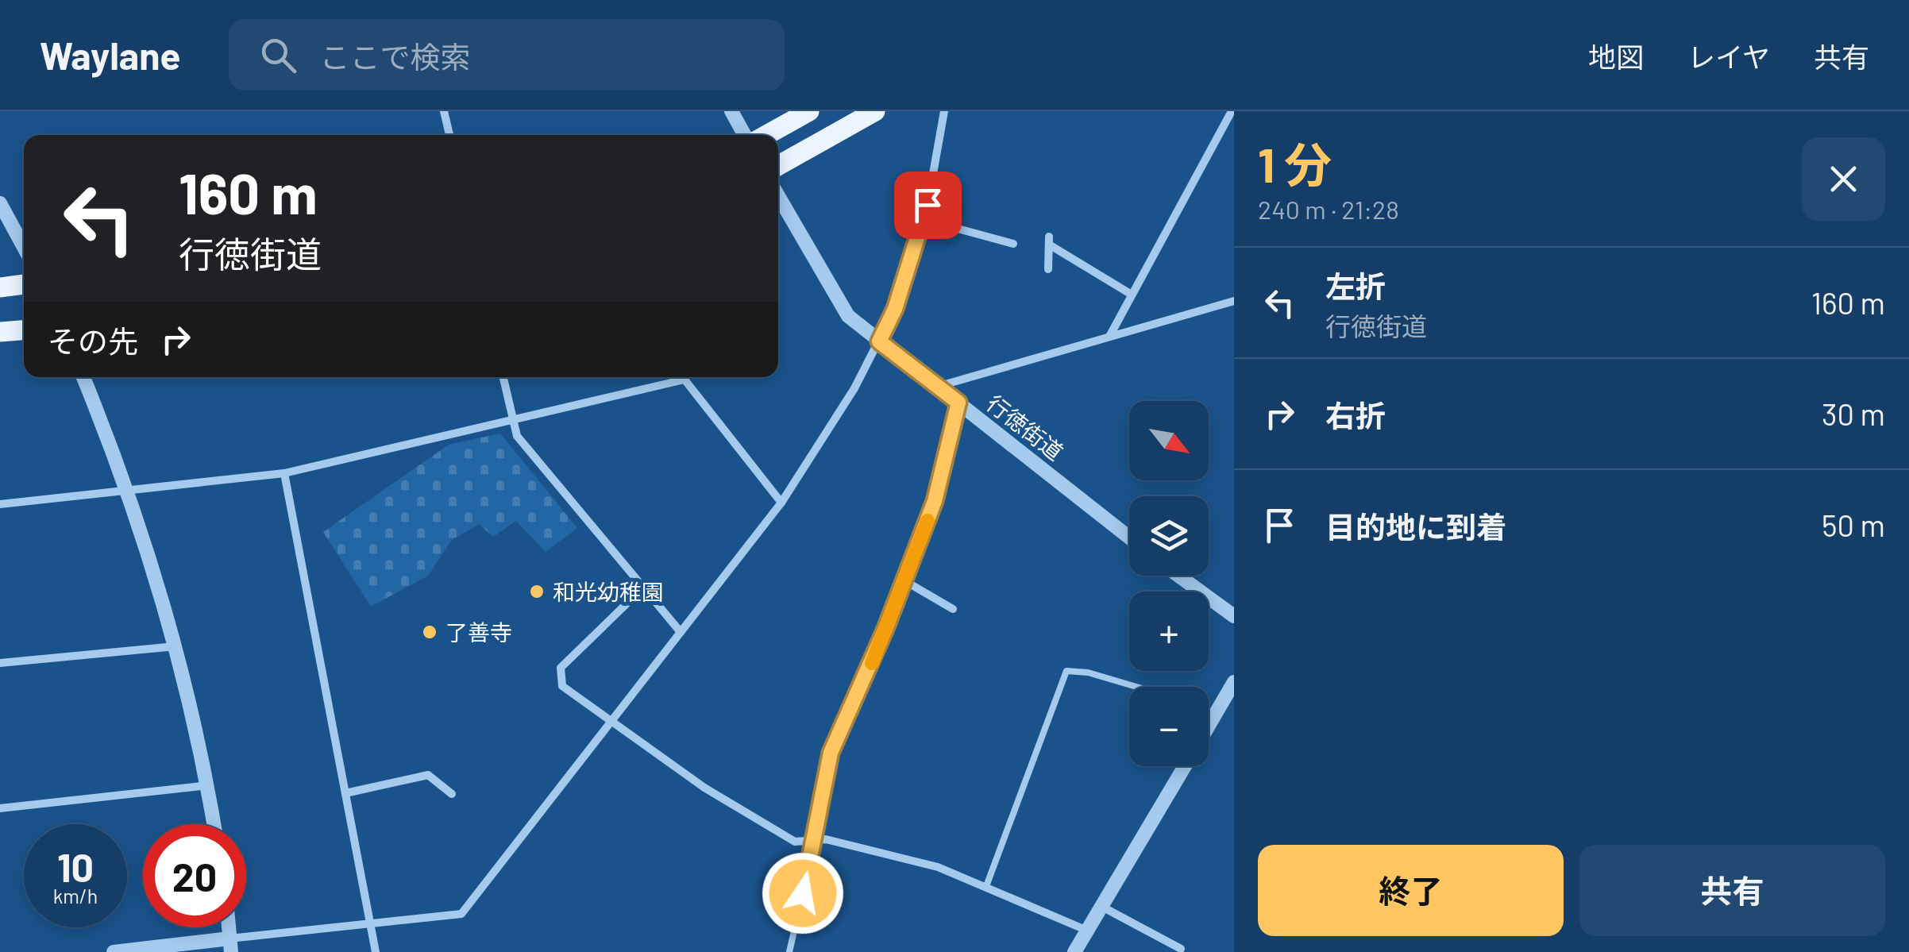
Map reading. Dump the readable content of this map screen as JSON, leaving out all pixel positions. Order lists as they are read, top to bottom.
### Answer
{
  "streets": {
    "street": ["行徳街道"]
  },
  "places": ["和光幼稚園", "了善寺"],
  "north": "bottom right",
  "page": {
    "header": "Waylane",
    "search": "ここで検索",
    "nav": ["地図", "レイヤ", "共有"],
    "heading": ["1 分", "240 m · 21:28"],
    "turn": ["160 m", "行徳街道"],
    "list": [
      {
        "name": "左折",
        "note": "行徳街道",
        "value": "160 m"
      },
      {
        "name": "右折",
        "value": "30 m"
      },
      {
        "name": "目的地に到着",
        "value": "50 m"
      }
    ],
    "then": "その先",
    "map_buttons": ["+", "−"],
    "speed": "10 km/h",
    "limit": "20",
    "buttons": ["終了", "共有"]
  }
}
